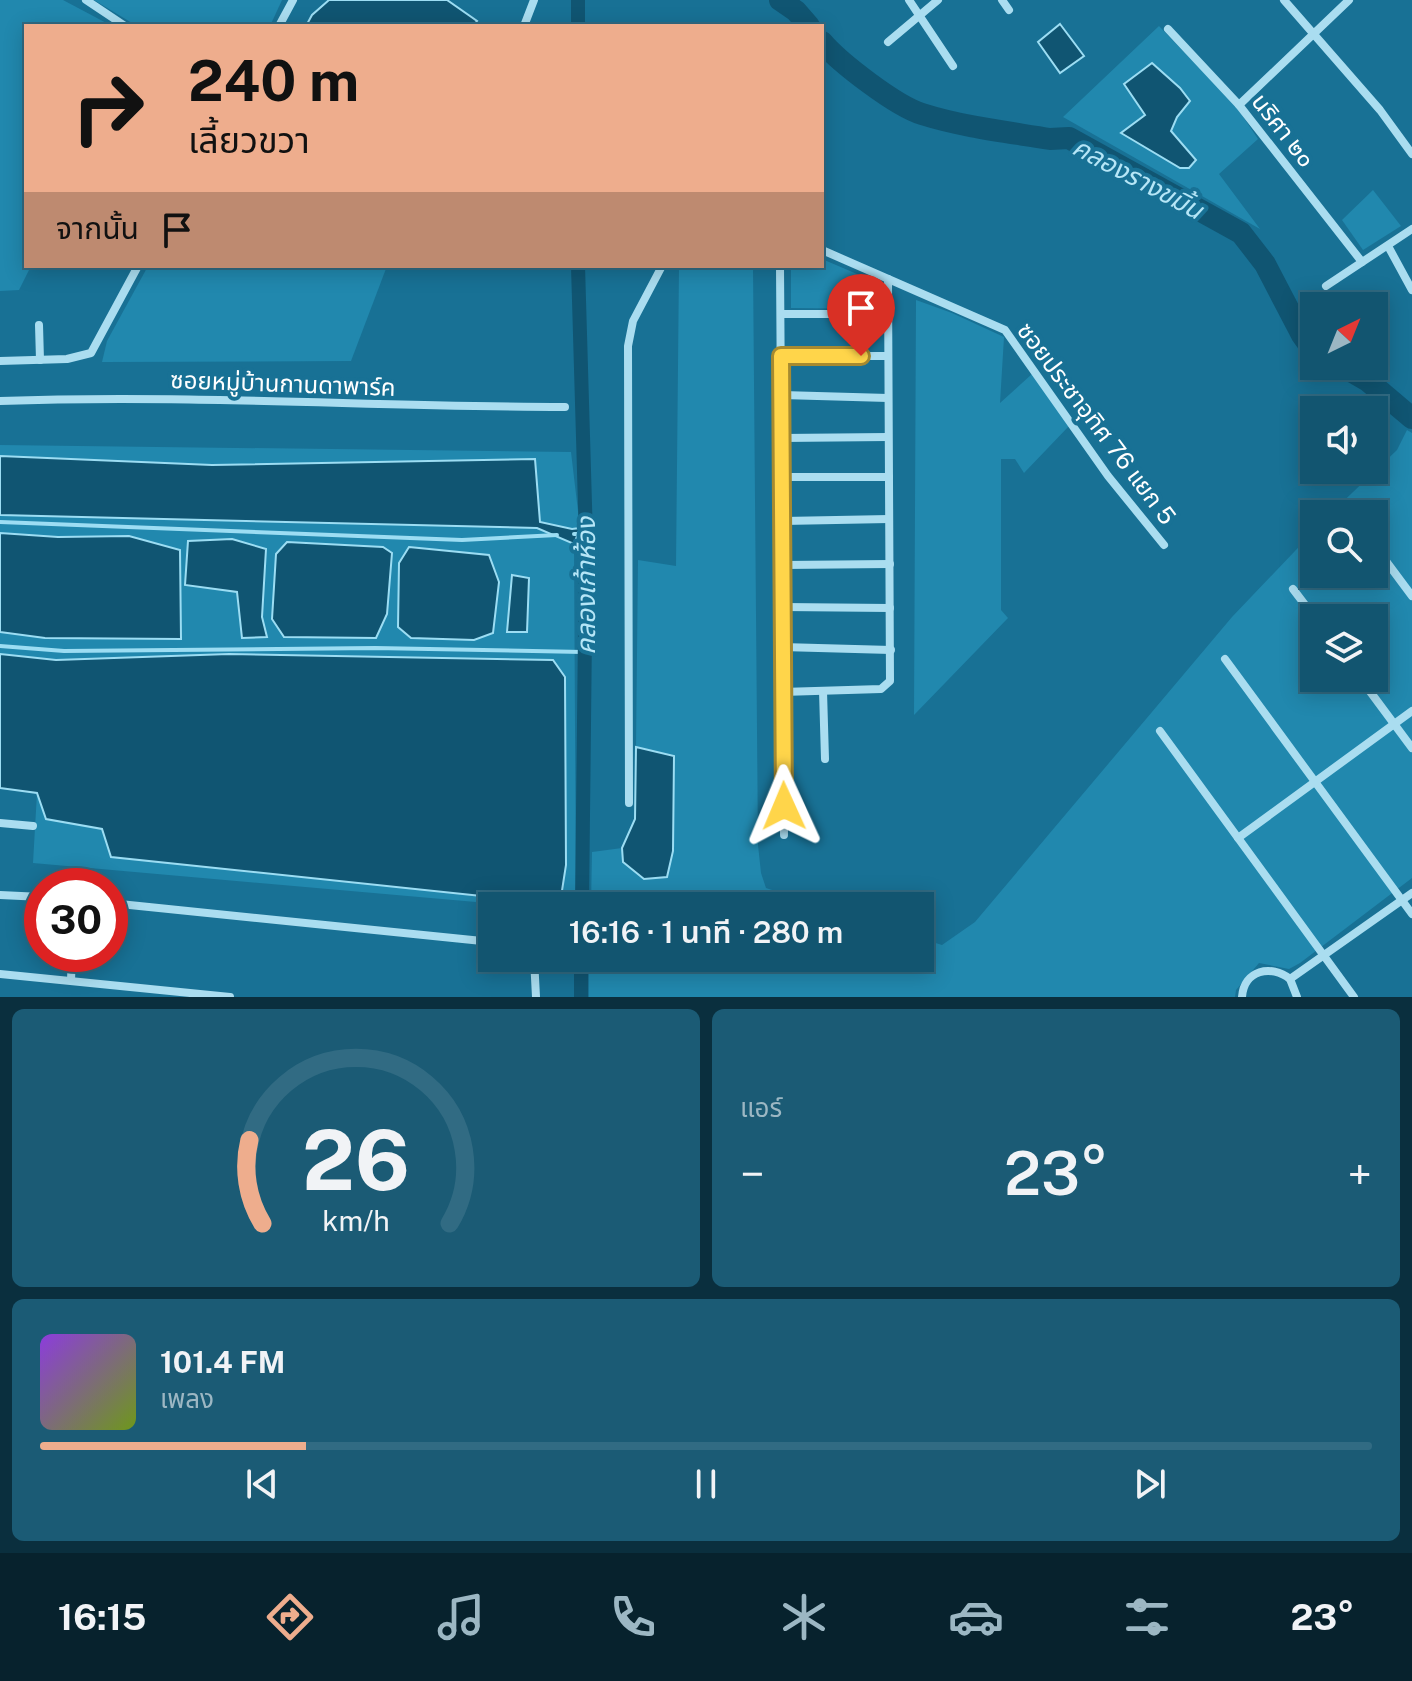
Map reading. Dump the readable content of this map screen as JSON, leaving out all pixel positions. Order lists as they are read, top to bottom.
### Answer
{
  "streets": {
    "street": ["นริศา ๒๐", "ซอยหมู่บ้านกานดาพาร์ค", "ซอยประชาอุทิศ 76 แยก 5"]
  },
  "water": ["คลองรางขมิ้น", "คลองเก้าห้อง"],
  "north": "top right",
  "page": {
    "turn": ["240 m", "เลี้ยวขวา"],
    "then": "จากนั้น",
    "limit": "30",
    "trip": "16:16 · 1 นาที · 280 m",
    "tile": "แอร์",
    "heat": ["−", "23°", "+"],
    "song": ["101.4 FM", "เพลง"],
    "tabs": ["16:15", "23°"],
    "gauge": ["26", "km/h"]
  }
}
